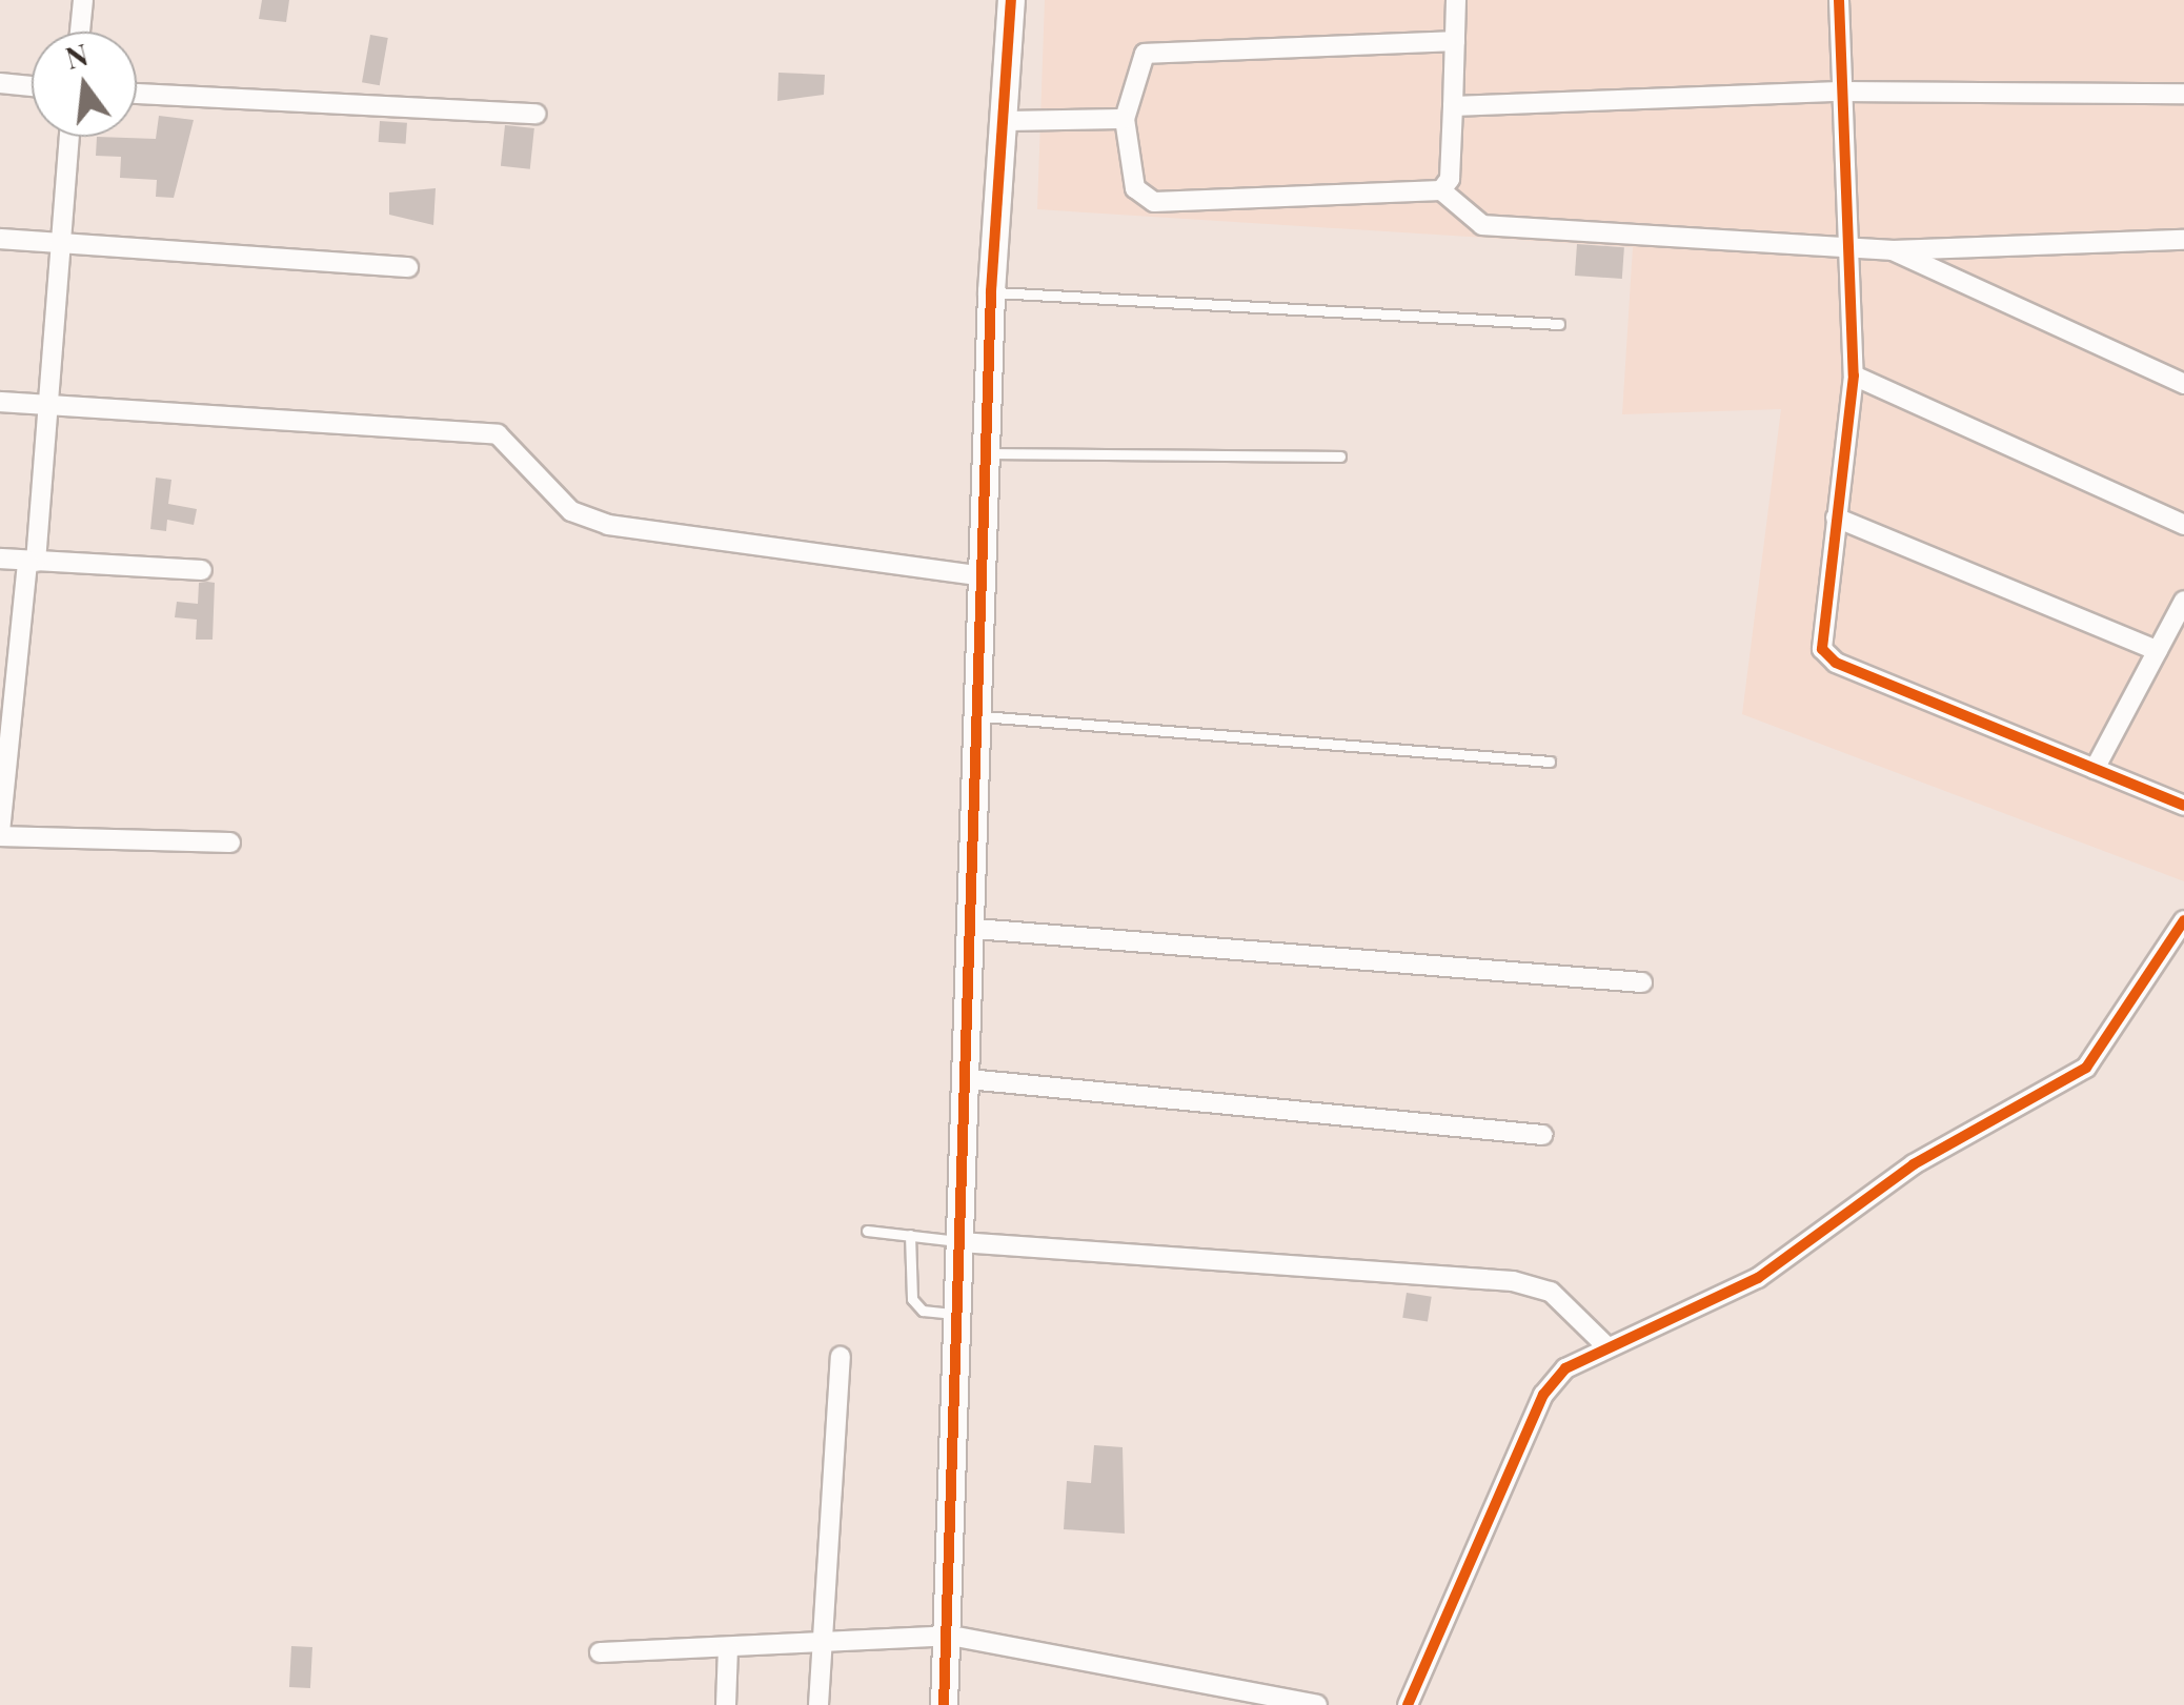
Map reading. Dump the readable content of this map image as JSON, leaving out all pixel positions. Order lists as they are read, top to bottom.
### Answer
{
  "north": "top"
}
